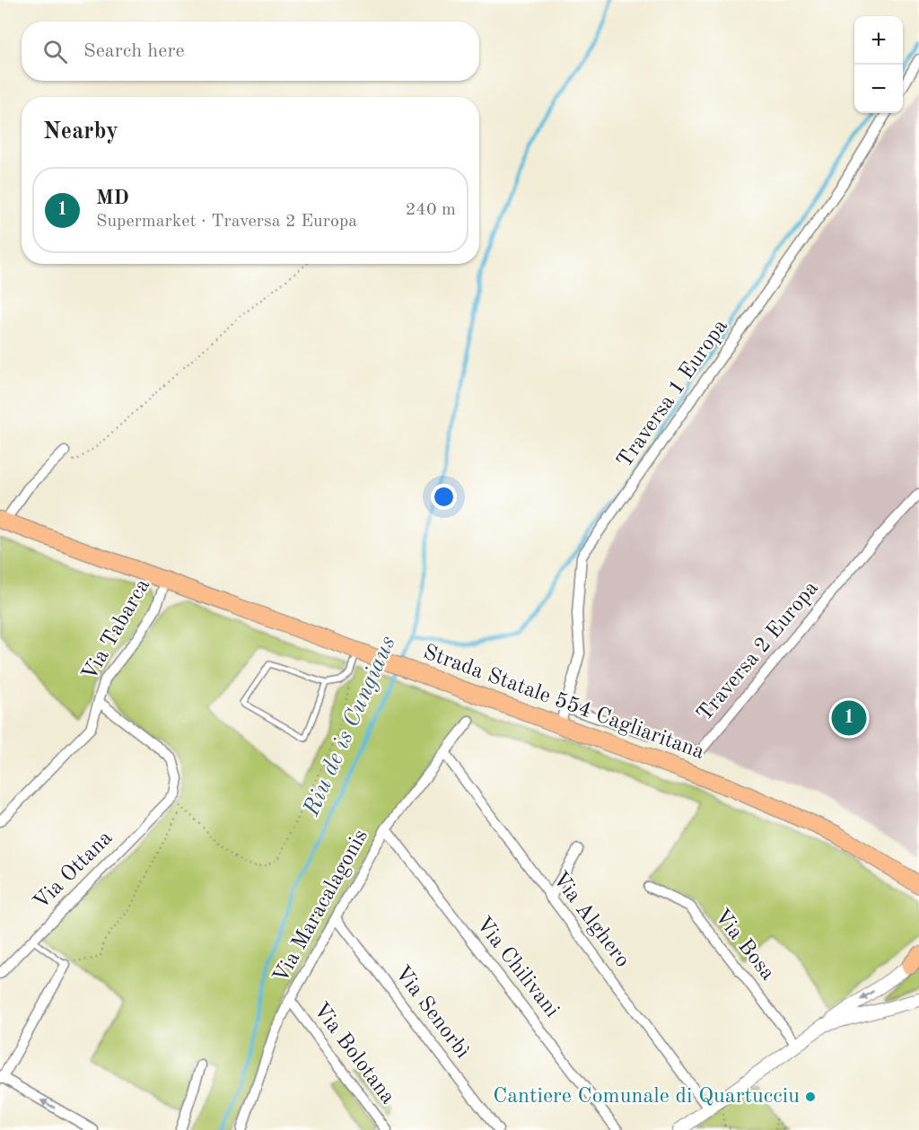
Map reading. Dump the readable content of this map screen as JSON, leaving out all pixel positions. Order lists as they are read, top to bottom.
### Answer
{
  "streets": {
    "main road": ["Strada Statale 554 Cagliaritana"],
    "street": [
      "Traversa 1 Europa",
      "Via Tabarca",
      "Traversa 2 Europa",
      "Via Ottana",
      "Via Maracalagonis",
      "Via Alghero",
      "Via Bosa",
      "Via Chilivani",
      "Via Senorbì",
      "Via Bolotana"
    ]
  },
  "crossings": [
    ["Traversa 1 Europa", "Traversa 2 Europa"],
    ["Traversa 1 Europa", "Strada Statale 554 Cagliaritana"],
    ["Via Tabarca", "Strada Statale 554 Cagliaritana"],
    ["Via Maracalagonis", "Via Alghero"],
    ["Via Maracalagonis", "Via Chilivani"],
    ["Via Maracalagonis", "Via Senorbì"],
    ["Via Maracalagonis", "Via Bolotana"]
  ],
  "water": ["Riu de is Cungiaus"],
  "places": ["Cantiere Comunale di Quartucciu"],
  "page": {
    "map_buttons": ["+", "−"],
    "search": "Search here",
    "heading": "Nearby",
    "list": [
      {
        "mark": "1",
        "name": "MD",
        "note": "Supermarket · Traversa 2 Europa",
        "value": "240 m"
      }
    ],
    "pins": "1"
  }
}
